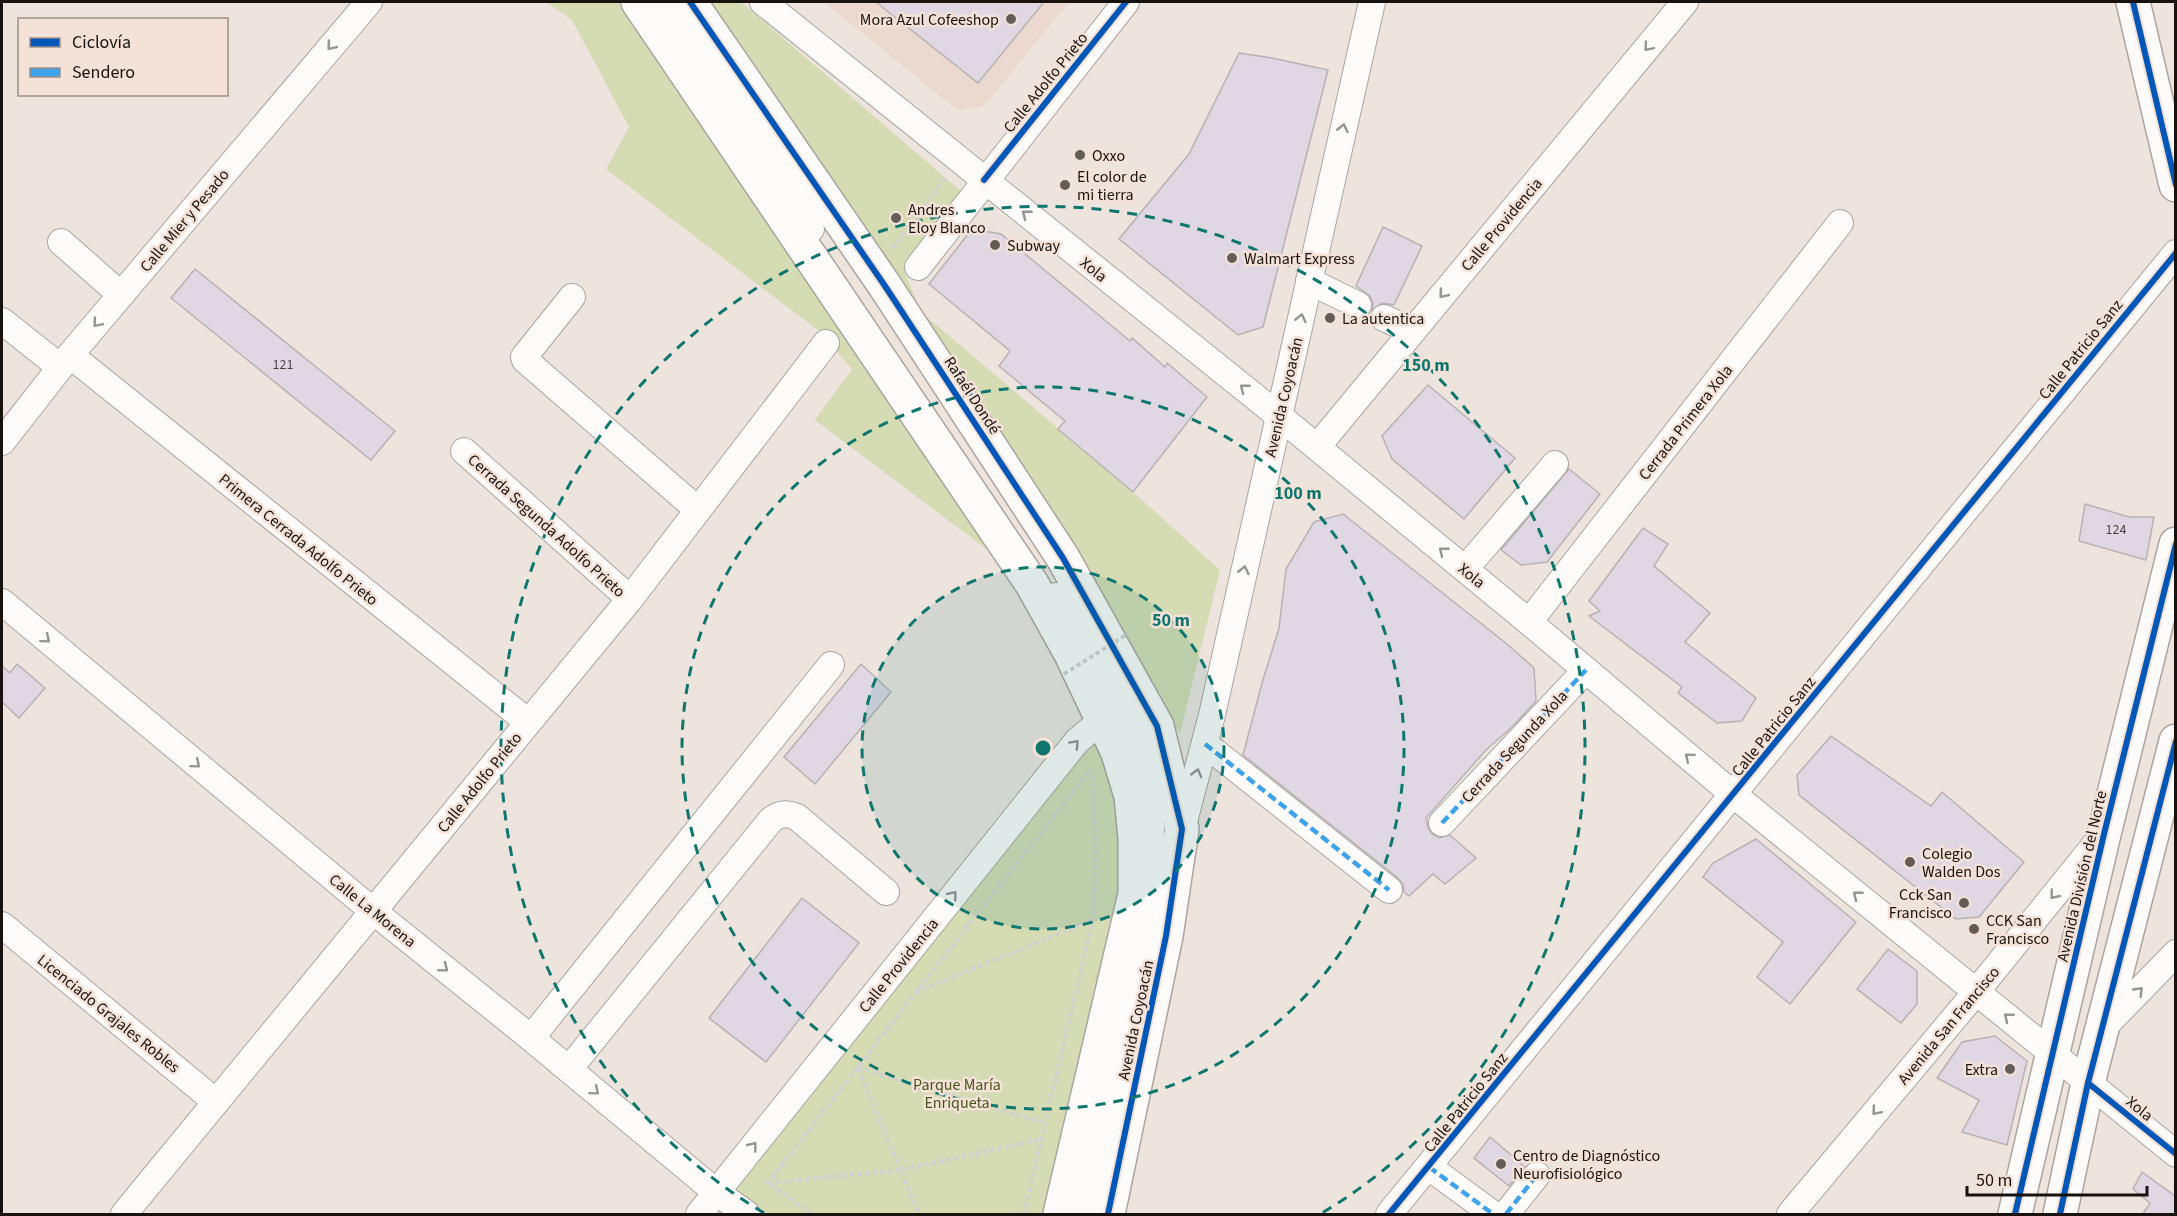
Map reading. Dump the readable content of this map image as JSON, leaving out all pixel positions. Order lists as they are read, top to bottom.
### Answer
{
  "streets": {
    "main road": ["Rafaél Dondé", "Avenida Coyoacán", "Avenida División del Norte"],
    "street": [
      "Calle Adolfo Prieto",
      "Calle Mier y Pesado",
      "Calle Providencia",
      "Xola",
      "Calle Patricio Sanz",
      "Cerrada Primera Xola",
      "Cerrada Segunda Adolfo Prieto",
      "Primera Cerrada Adolfo Prieto",
      "Cerrada Segunda Xola",
      "Calle La Morena",
      "Licenciado Grajales Robles",
      "Avenida San Francisco"
    ]
  },
  "crossings": [
    ["Calle Adolfo Prieto", "Xola"],
    ["Calle Adolfo Prieto", "Cerrada Segunda Adolfo Prieto"],
    ["Calle Adolfo Prieto", "Primera Cerrada Adolfo Prieto"],
    ["Calle Adolfo Prieto", "Calle La Morena"],
    ["Calle Adolfo Prieto", "Licenciado Grajales Robles"],
    ["Calle Mier y Pesado", "Primera Cerrada Adolfo Prieto"],
    ["Calle Providencia", "Xola"],
    ["Calle Providencia", "Avenida Coyoacán"],
    ["Calle Providencia", "Calle La Morena"],
    ["Xola", "Calle Patricio Sanz"],
    ["Xola", "Avenida Coyoacán"],
    ["Xola", "Cerrada Primera Xola"],
    ["Xola", "Cerrada Segunda Xola"],
    ["Xola", "Avenida División del Norte"],
    ["Xola", "Avenida San Francisco"],
    ["Rafaél Dondé", "Avenida Coyoacán"],
    ["Avenida División del Norte", "Avenida San Francisco"]
  ],
  "one_way": [
    "Calle Mier y Pesado",
    "Xola",
    "Avenida Coyoacán",
    "Calle La Morena",
    "Avenida San Francisco"
  ],
  "parks": ["Parque María Enriqueta"],
  "places": [
    "Mora Azul Cofeeshop",
    "Oxxo",
    "El color de mi tierra",
    "Andres Eloy Blanco",
    "Subway",
    "Walmart Express",
    "La autentica",
    "Colegio Walden Dos",
    "Cck San Francisco",
    "CCK San Francisco",
    "Extra",
    "Centro de Diagnóstico Neurofisiológico"
  ],
  "house_numbers": ["121", "124"],
  "legend": ["Ciclovía", "Sendero"],
  "scale_bar": "50 m",
  "rings": ["150 m", "100 m", "50 m"]
}
